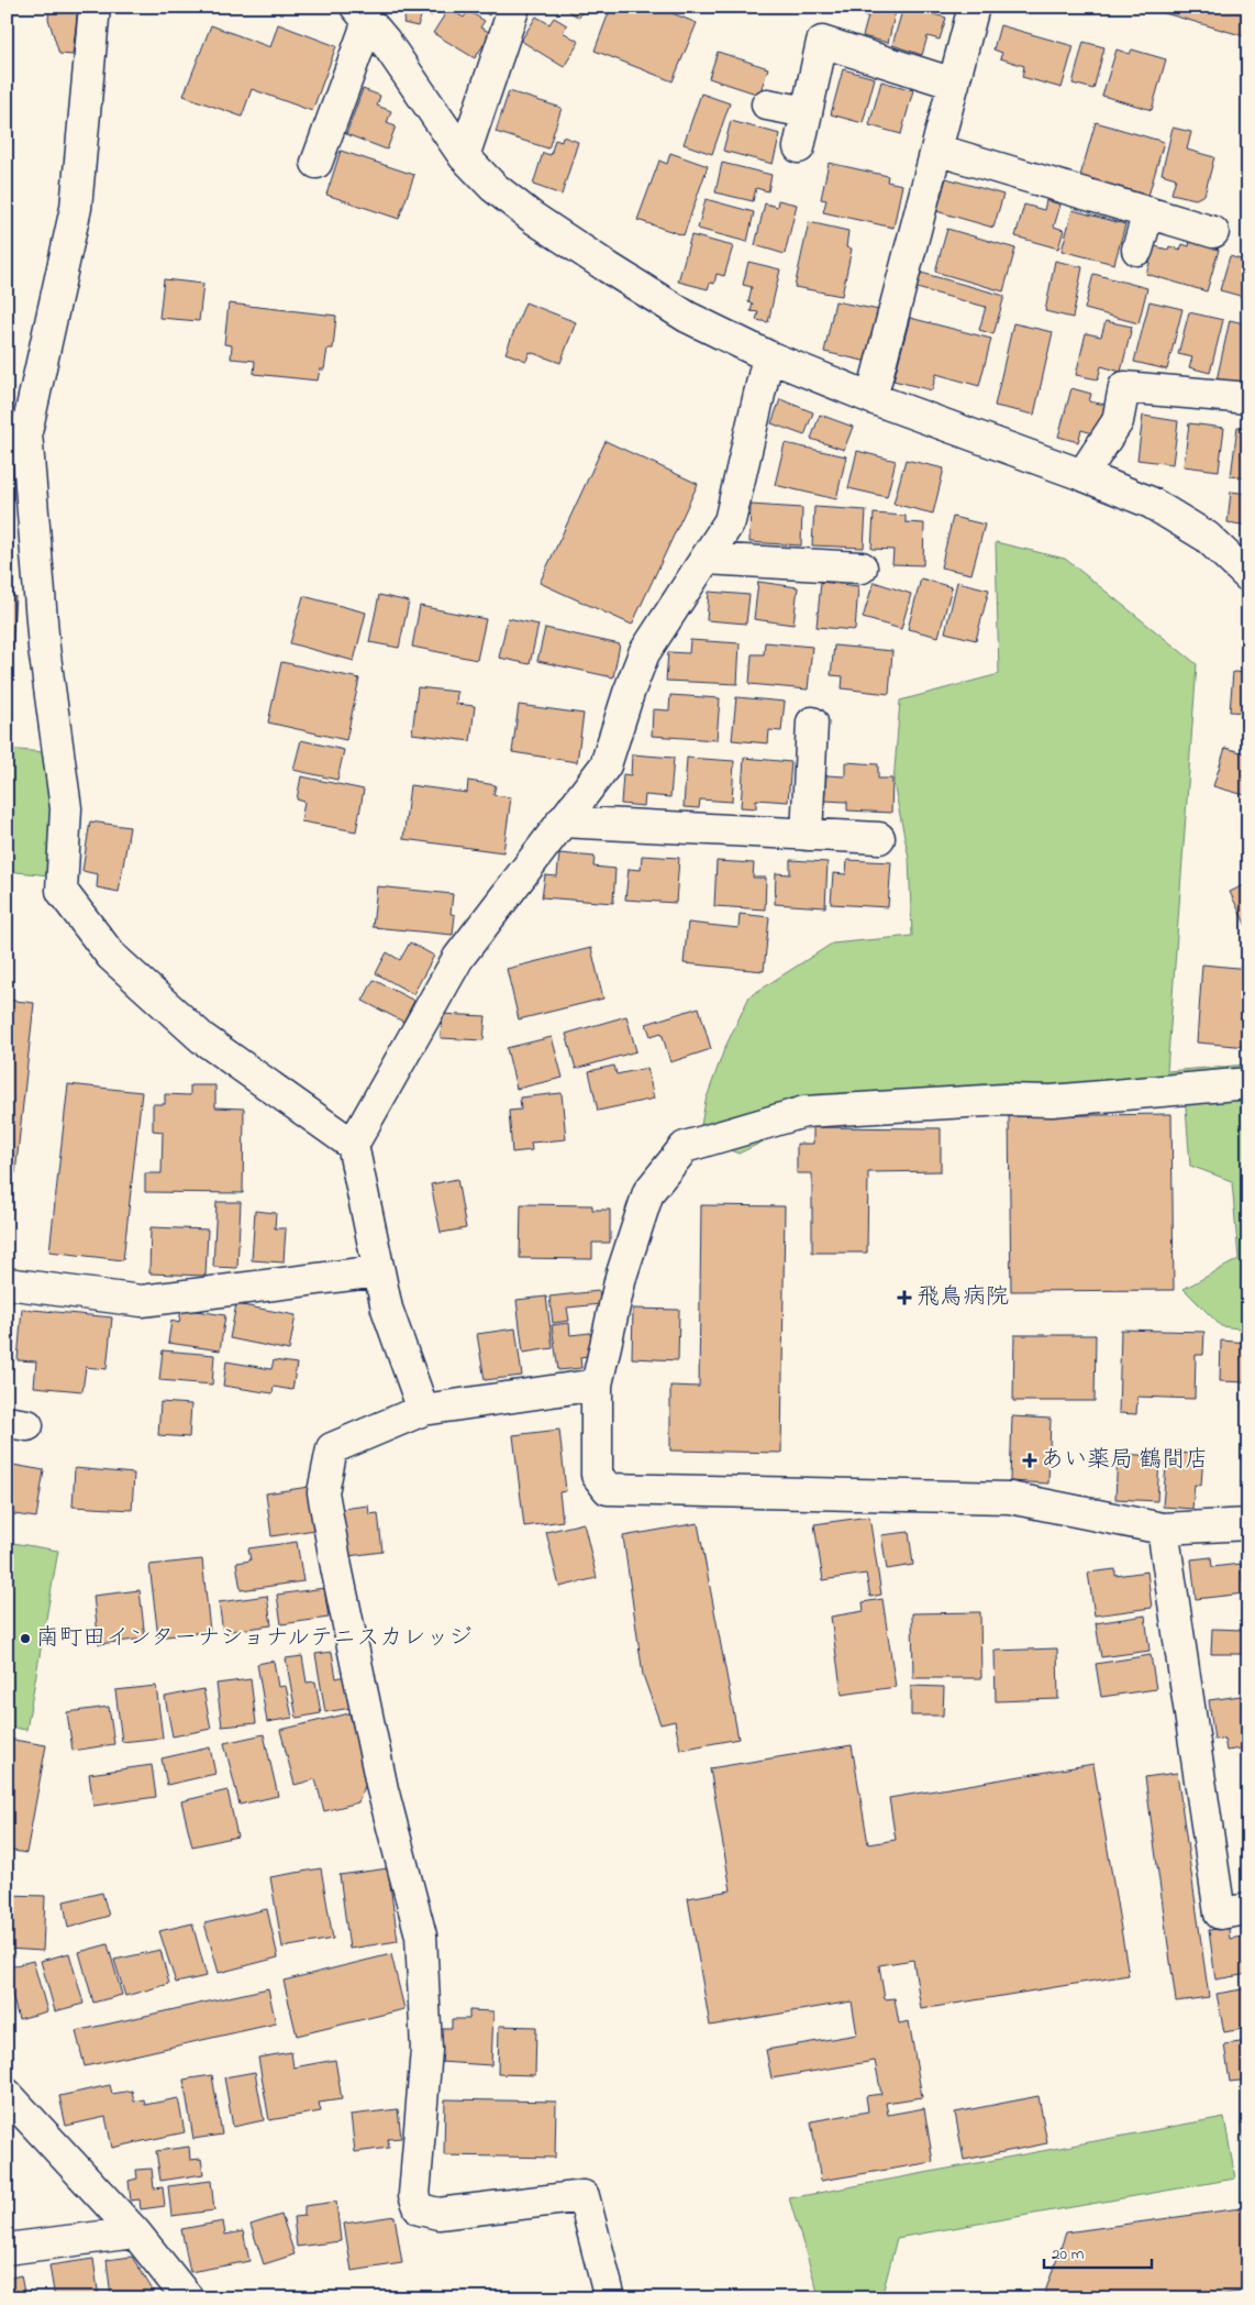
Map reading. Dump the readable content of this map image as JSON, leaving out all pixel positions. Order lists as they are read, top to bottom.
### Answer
{
  "places": {
    "health": ["飛鳥病院", "あい薬局 鶴間店"],
    "other": ["南町田インターナショナルテニスカレッジ"]
  },
  "scale_bar": "20 m"
}
